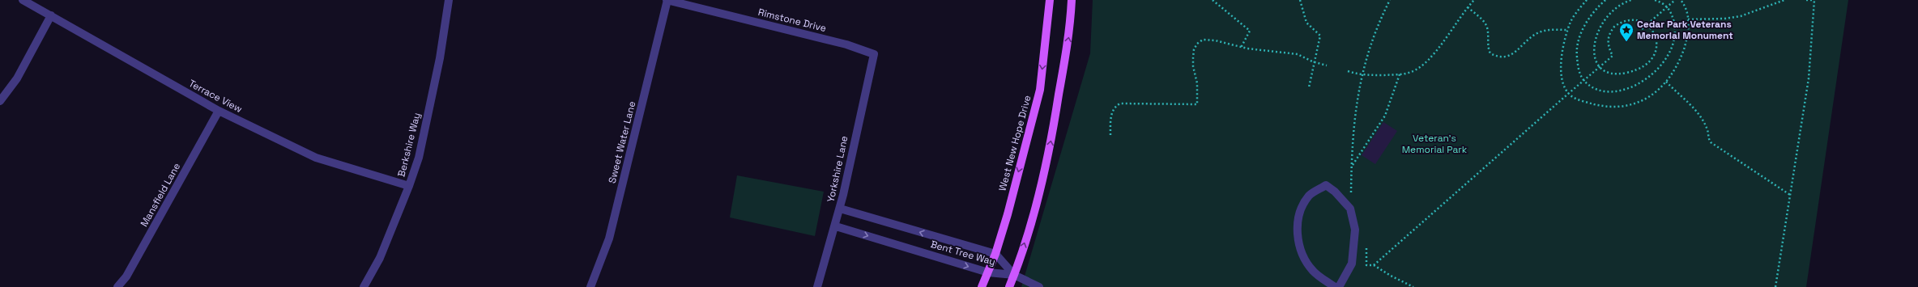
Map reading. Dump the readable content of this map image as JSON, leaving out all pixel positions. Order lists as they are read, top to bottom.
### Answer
{
  "streets": {
    "main road": ["West New Hope Drive"],
    "street": [
      "Rimstone Drive",
      "Terrace View",
      "Sweet Water Lane",
      "Berkshire Way",
      "Yorkshire Lane",
      "Mansfield Lane",
      "Bent Tree Way"
    ]
  },
  "crossings": [
    ["Rimstone Drive", "Sweet Water Lane"],
    ["Rimstone Drive", "Yorkshire Lane"],
    ["Terrace View", "Berkshire Way"],
    ["Terrace View", "Mansfield Lane"],
    ["West New Hope Drive", "Bent Tree Way"],
    ["Yorkshire Lane", "Bent Tree Way"]
  ],
  "parks": ["Veteran's Memorial Park"],
  "places": {
    "place": ["Cedar Park Veterans Memorial Monument"]
  }
}
